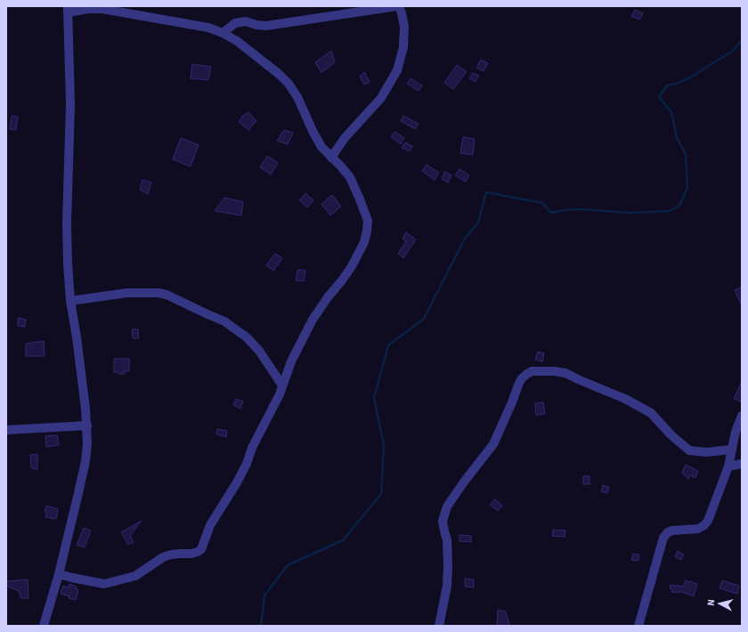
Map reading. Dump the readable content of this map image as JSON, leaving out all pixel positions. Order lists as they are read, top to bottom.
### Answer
{
  "north": "left"
}
